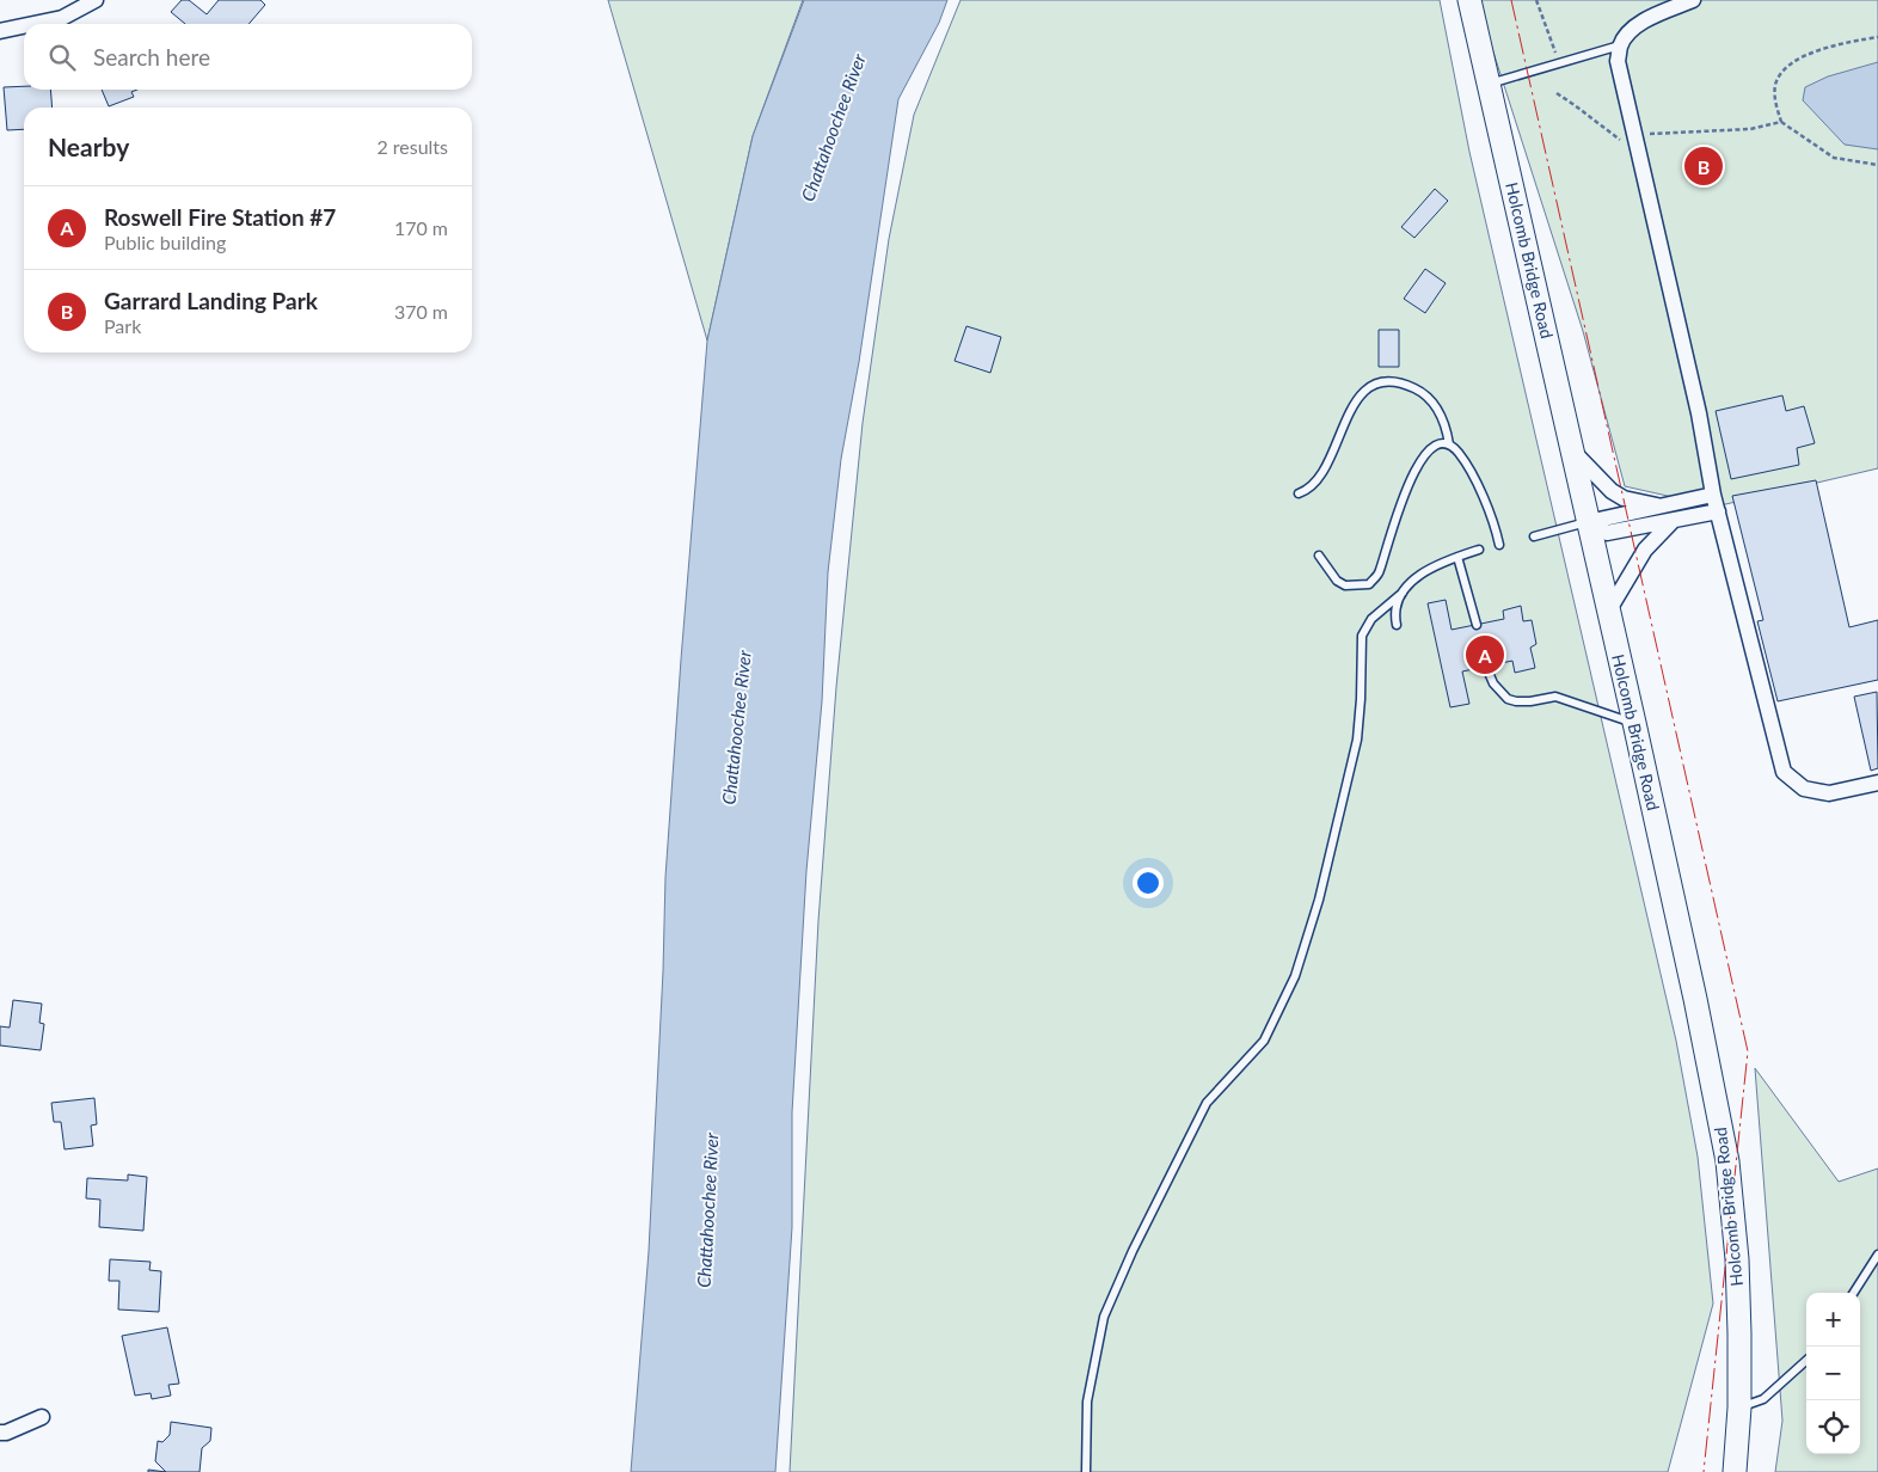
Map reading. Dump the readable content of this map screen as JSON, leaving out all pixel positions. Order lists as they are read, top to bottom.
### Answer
{
  "streets": {
    "main road": ["Holcomb Bridge Road"]
  },
  "water": ["Chattahoochee River"],
  "page": {
    "search": "Search here",
    "heading": ["Nearby", "2 results"],
    "pins": ["B", "A"],
    "list": [
      {
        "mark": "A",
        "name": "Roswell Fire Station #7",
        "note": "Public building",
        "value": "170 m"
      },
      {
        "mark": "B",
        "name": "Garrard Landing Park",
        "note": "Park",
        "value": "370 m"
      }
    ],
    "map_buttons": ["+", "−"]
  }
}
